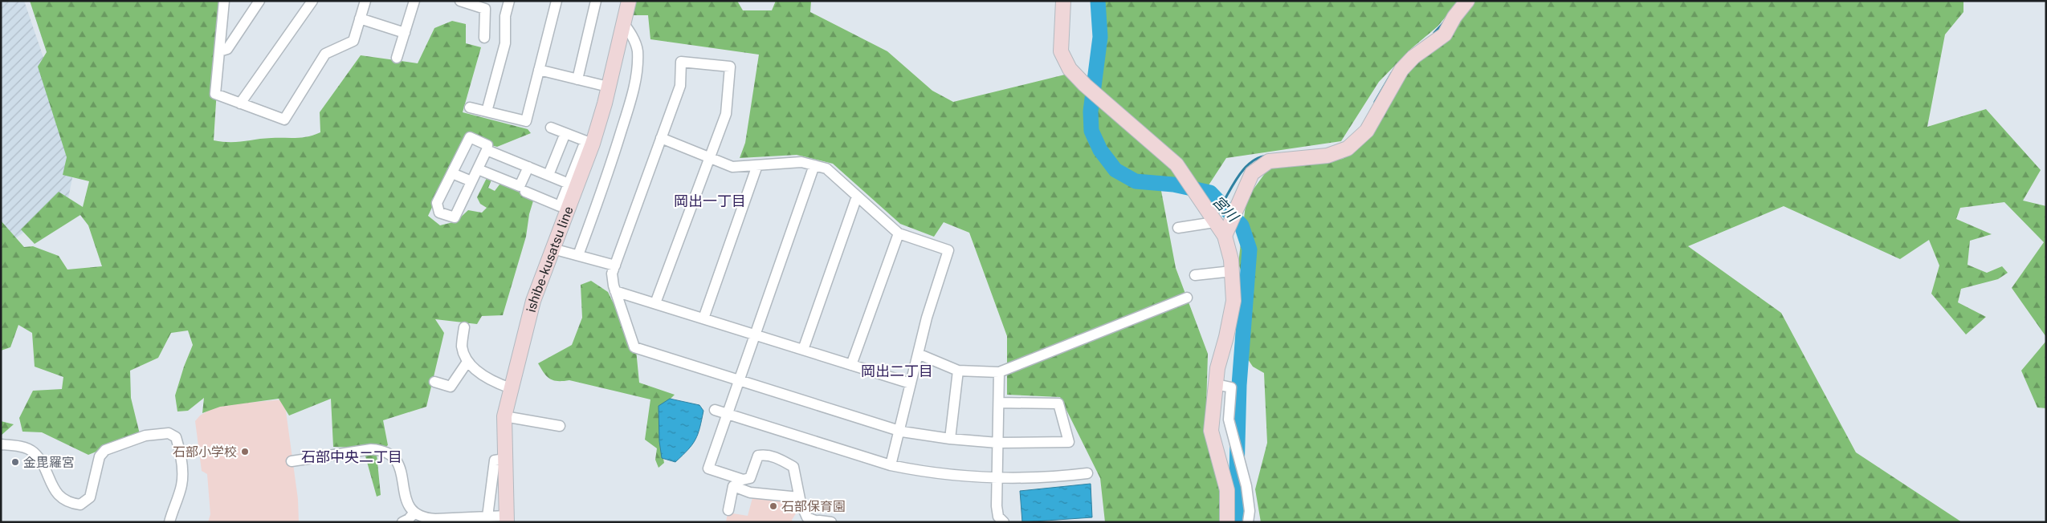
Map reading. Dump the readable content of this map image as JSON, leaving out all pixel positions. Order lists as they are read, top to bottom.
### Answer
{
  "streets": {
    "street": ["ishibe-kusatsu line"]
  },
  "districts": ["岡出一丁目", "岡出二丁目", "石部中央二丁目"],
  "water": ["宮川"],
  "places": ["石部小学校", "金毘羅宮", "石部保育園"]
}
